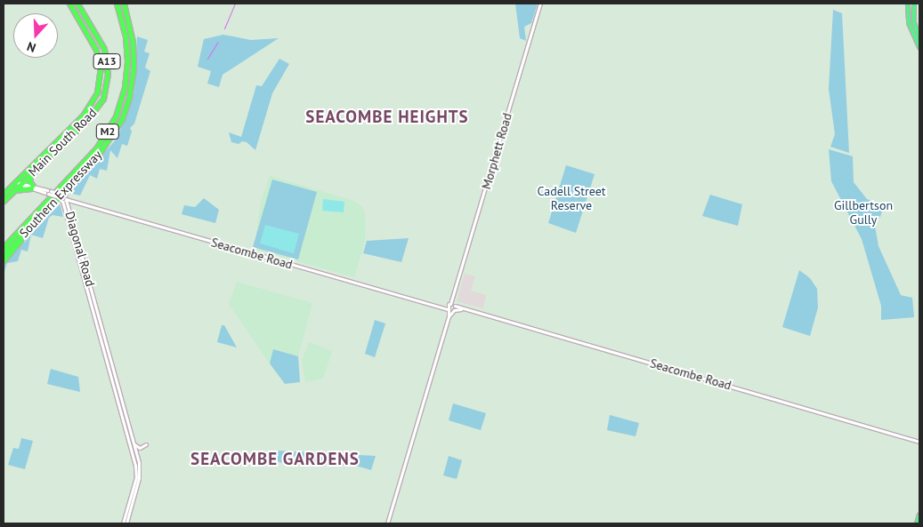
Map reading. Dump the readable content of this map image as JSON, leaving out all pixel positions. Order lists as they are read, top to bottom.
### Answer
{
  "streets": {
    "highway": [
      "A13",
      "M2",
      "Main South Road",
      "Southern Expressway"
    ],
    "main road": ["Morphett Road", "Diagonal Road", "Seacombe Road"]
  },
  "crossings": [
    ["M2", "Southern Expressway"],
    ["Main South Road", "Seacombe Road"],
    ["Morphett Road", "Seacombe Road"],
    ["Diagonal Road", "Seacombe Road"]
  ],
  "districts": ["SEACOMBE HEIGHTS", "SEACOMBE GARDENS"],
  "parks": ["Cadell Street Reserve", "Gillbertson Gully"],
  "north": "bottom"
}
